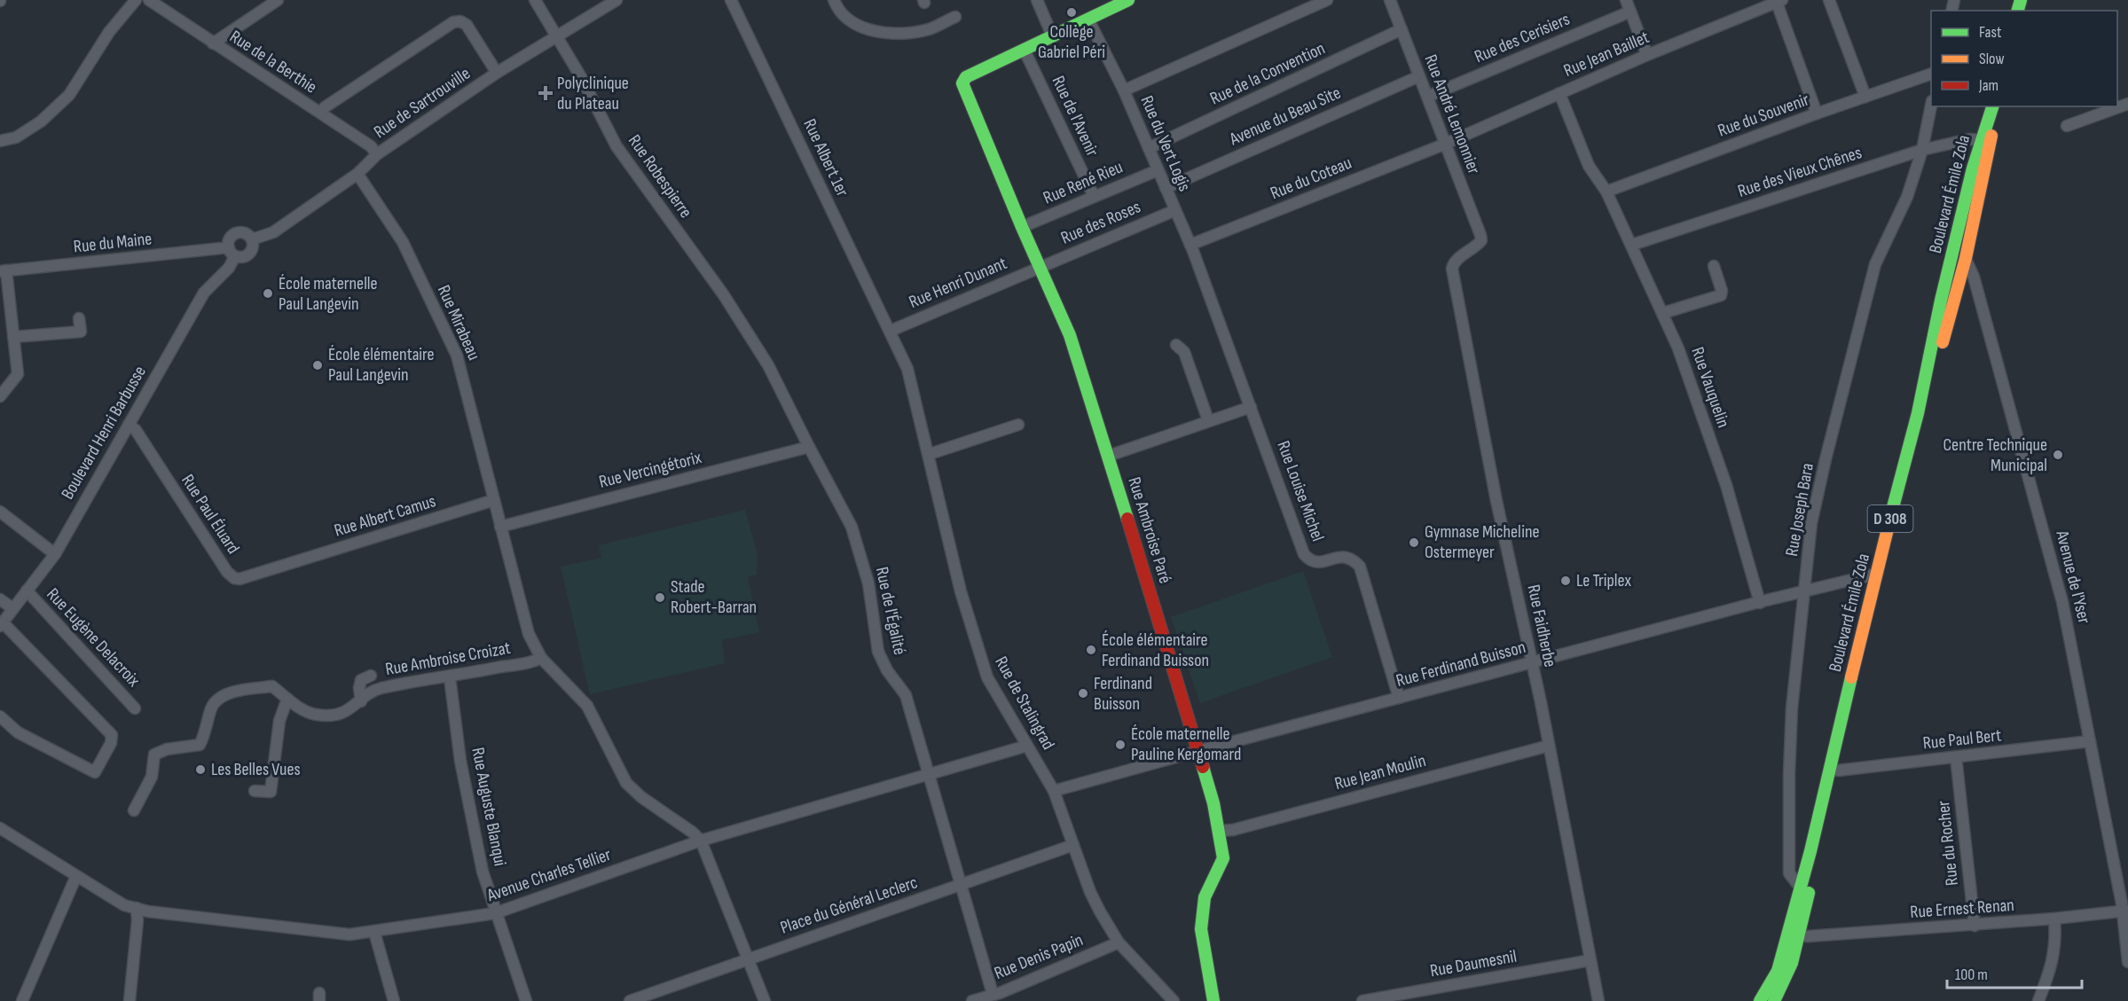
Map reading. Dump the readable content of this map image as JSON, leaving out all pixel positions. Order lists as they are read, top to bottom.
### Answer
{
  "streets": {
    "main road": ["Boulevard Émile Zola", "D 308", "Rue Ambroise Paré"],
    "street": [
      "Rue des Cerisiers",
      "Rue Jean Baillet",
      "Rue de la Berthie",
      "Rue de la Convention",
      "Rue de Sartrouville",
      "Rue André Lemonnier",
      "Rue du Souvenir",
      "Rue de l'Avenir",
      "Avenue du Beau Site",
      "Rue du Vert Logis",
      "Rue Albert 1er",
      "Rue des Vieux Chênes",
      "Rue Robespierre",
      "Rue du Coteau",
      "Rue René Rieu",
      "Rue des Roses",
      "Rue du Maine",
      "Rue Henri Dunant",
      "Rue Mirabeau",
      "Rue Vauquelin",
      "Boulevard Henri Barbusse",
      "Rue Vercingétorix",
      "Rue Louise Michel",
      "Rue Joseph Bara",
      "Rue Paul Éluard",
      "Rue Albert Camus",
      "Avenue de l'Yser",
      "Rue de l'Égalité",
      "Rue Faidherbe",
      "Rue Eugène Delacroix",
      "Rue Ambroise Croizat",
      "Rue Ferdinand Buisson",
      "Rue de Stalingrad",
      "Rue Paul Bert",
      "Rue Jean Moulin",
      "Rue Auguste Blanqui",
      "Rue du Rocher",
      "Avenue Charles Tellier",
      "Place du Général Leclerc",
      "Rue Ernest Renan",
      "Rue Denis Papin",
      "Rue Daumesnil"
    ]
  },
  "crossings": [
    ["Rue des Cerisiers", "Rue André Lemonnier"],
    ["Rue Jean Baillet", "Rue André Lemonnier"],
    ["Rue Jean Baillet", "Rue du Coteau"],
    ["Rue Jean Baillet", "Rue Vauquelin"],
    ["Rue de la Berthie", "Rue de Sartrouville"],
    ["Rue de la Convention", "Rue André Lemonnier"],
    ["Rue de la Convention", "Rue du Vert Logis"],
    ["Rue de Sartrouville", "Rue Robespierre"],
    ["Rue de Sartrouville", "Rue du Maine"],
    ["Rue de Sartrouville", "Rue Mirabeau"],
    ["Rue de Sartrouville", "Boulevard Henri Barbusse"],
    ["Rue André Lemonnier", "Avenue du Beau Site"],
    ["Rue André Lemonnier", "Rue du Coteau"],
    ["Rue André Lemonnier", "Rue Faidherbe"],
    ["Rue du Souvenir", "Rue Vauquelin"],
    ["Rue de l'Avenir", "Rue René Rieu"],
    ["Rue de l'Avenir", "Rue Ambroise Paré"],
    ["Avenue du Beau Site", "Rue du Vert Logis"],
    ["Rue du Vert Logis", "Rue du Coteau"],
    ["Rue du Vert Logis", "Rue René Rieu"],
    ["Rue du Vert Logis", "Rue des Roses"],
    ["Rue du Vert Logis", "Rue Louise Michel"],
    ["Rue Albert 1er", "Rue Henri Dunant"],
    ["Rue Albert 1er", "Rue de Stalingrad"],
    ["Rue des Vieux Chênes", "Boulevard Émile Zola"],
    ["Rue des Vieux Chênes", "Rue Vauquelin"],
    ["Rue des Vieux Chênes", "Rue Joseph Bara"],
    ["Rue Robespierre", "Rue de l'Égalité"],
    ["Rue René Rieu", "Rue Ambroise Paré"],
    ["Boulevard Émile Zola", "Rue Joseph Bara"],
    ["Boulevard Émile Zola", "Avenue de l'Yser"],
    ["Boulevard Émile Zola", "Rue Ferdinand Buisson"],
    ["Boulevard Émile Zola", "Rue Paul Bert"],
    ["Boulevard Émile Zola", "Rue Ernest Renan"],
    ["Rue des Roses", "Rue Henri Dunant"],
    ["Rue des Roses", "Rue Ambroise Paré"],
    ["Rue du Maine", "Boulevard Henri Barbusse"],
    ["Rue Henri Dunant", "Rue Ambroise Paré"],
    ["Rue Henri Dunant", "Rue de Stalingrad"],
    ["Rue Mirabeau", "Rue Vercingétorix"],
    ["Rue Mirabeau", "Rue Albert Camus"],
    ["Rue Mirabeau", "Rue Ambroise Croizat"],
    ["Rue Mirabeau", "Avenue Charles Tellier"],
    ["Rue Vauquelin", "Rue Ferdinand Buisson"],
    ["Boulevard Henri Barbusse", "Rue Paul Éluard"],
    ["Boulevard Henri Barbusse", "Rue Eugène Delacroix"],
    ["Rue Vercingétorix", "Rue de l'Égalité"],
    ["Rue Louise Michel", "Rue Ferdinand Buisson"],
    ["Rue Joseph Bara", "Rue Ferdinand Buisson"],
    ["Rue Paul Éluard", "Rue Albert Camus"],
    ["Rue Ambroise Paré", "Rue Ferdinand Buisson"],
    ["Rue Ambroise Paré", "Rue Jean Moulin"],
    ["Avenue de l'Yser", "Rue Paul Bert"],
    ["Avenue de l'Yser", "Rue Ernest Renan"],
    ["Rue de l'Égalité", "Avenue Charles Tellier"],
    ["Rue de l'Égalité", "Place du Général Leclerc"],
    ["Rue de l'Égalité", "Rue Denis Papin"],
    ["Rue Faidherbe", "Rue Ferdinand Buisson"],
    ["Rue Faidherbe", "Rue Jean Moulin"],
    ["Rue Faidherbe", "Rue Daumesnil"],
    ["Rue Ambroise Croizat", "Rue Auguste Blanqui"],
    ["Rue Ferdinand Buisson", "Rue de Stalingrad"],
    ["Rue de Stalingrad", "Avenue Charles Tellier"],
    ["Rue de Stalingrad", "Place du Général Leclerc"],
    ["Rue de Stalingrad", "Rue Denis Papin"],
    ["Rue Paul Bert", "Rue du Rocher"],
    ["Rue Auguste Blanqui", "Avenue Charles Tellier"],
    ["Rue du Rocher", "Rue Ernest Renan"]
  ],
  "places": {
    "other": [
      "Collège Gabriel Péri",
      "École maternelle Paul Langevin",
      "École élémentaire Paul Langevin",
      "Centre Technique Municipal",
      "Gymnase Micheline Ostermeyer",
      "Le Triplex",
      "Stade Robert-Barran",
      "École élémentaire Ferdinand Buisson",
      "Ferdinand Buisson",
      "École maternelle Pauline Kergomard",
      "Les Belles Vues"
    ],
    "health": ["Polyclinique du Plateau"]
  },
  "legend": ["Fast", "Slow", "Jam"],
  "scale_bar": "100 m"
}
